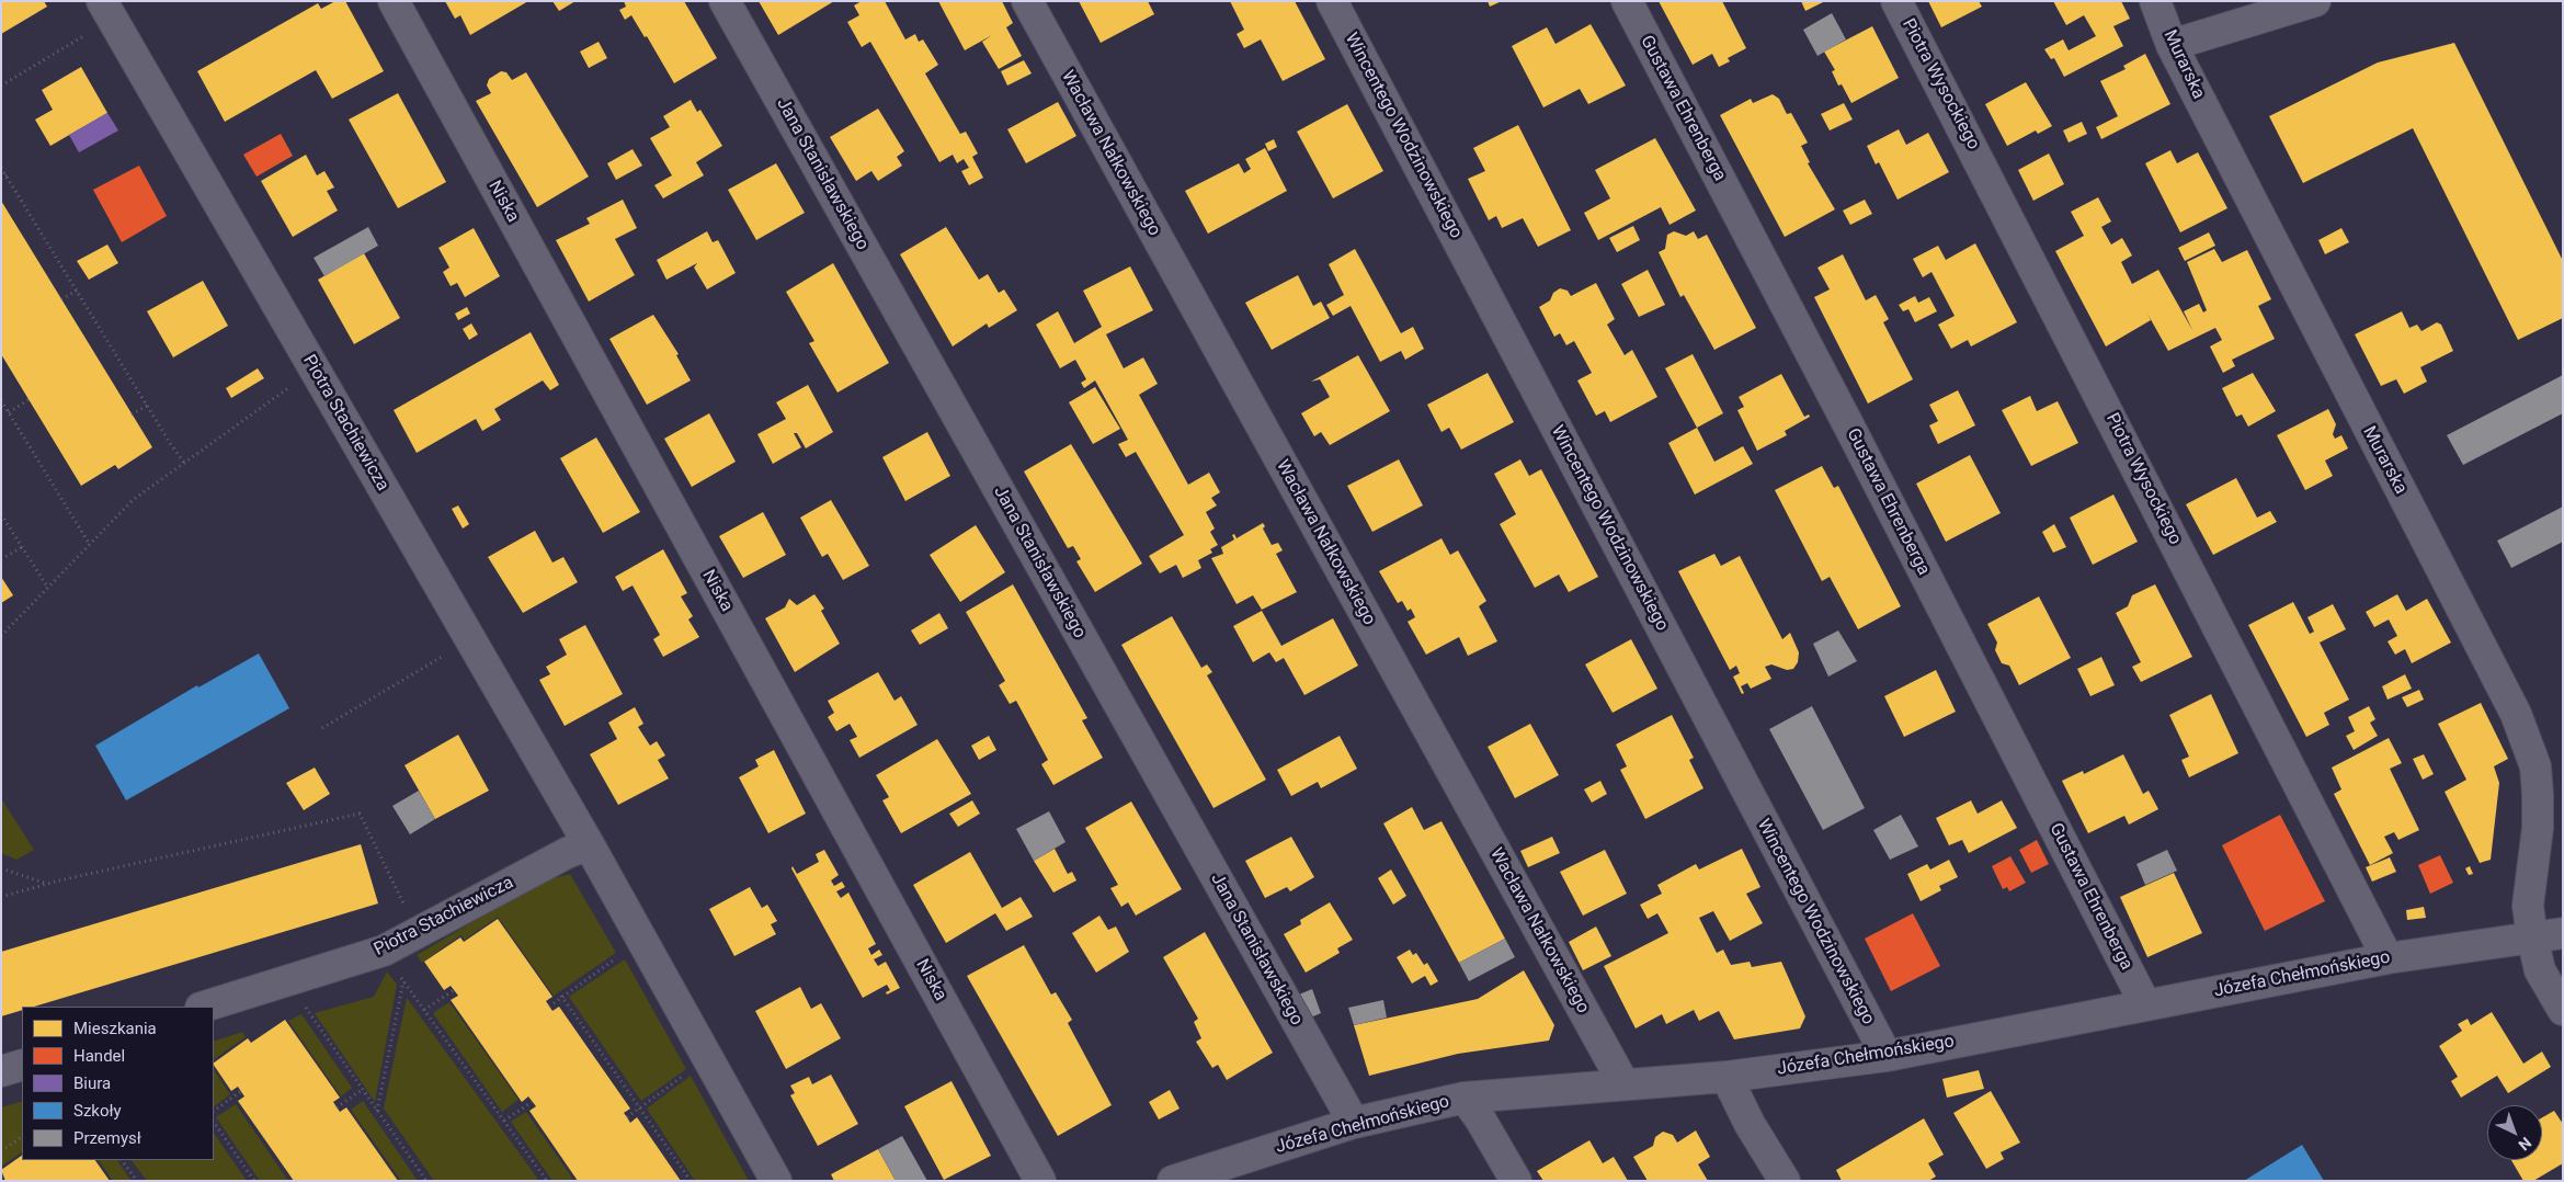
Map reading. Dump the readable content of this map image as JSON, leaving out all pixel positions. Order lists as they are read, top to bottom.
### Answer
{
  "streets": {
    "street": [
      "Murarska",
      "Piotra Wysockiego",
      "Gustawa Ehrenberga",
      "Wincentego Wodzinowskiego",
      "Wacława Nałkowskiego",
      "Jana Stanisławskiego",
      "Niska",
      "Piotra Stachiewicza",
      "Józefa Chełmońskiego"
    ]
  },
  "crossings": [
    ["Murarska", "Józefa Chełmońskiego"],
    ["Piotra Wysockiego", "Józefa Chełmońskiego"],
    ["Gustawa Ehrenberga", "Józefa Chełmońskiego"],
    ["Wincentego Wodzinowskiego", "Józefa Chełmońskiego"],
    ["Wacława Nałkowskiego", "Józefa Chełmońskiego"],
    ["Jana Stanisławskiego", "Józefa Chełmońskiego"]
  ],
  "legend": [
    "Mieszkania",
    "Handel",
    "Biura",
    "Szkoły",
    "Przemysł"
  ],
  "north": "bottom right"
}
